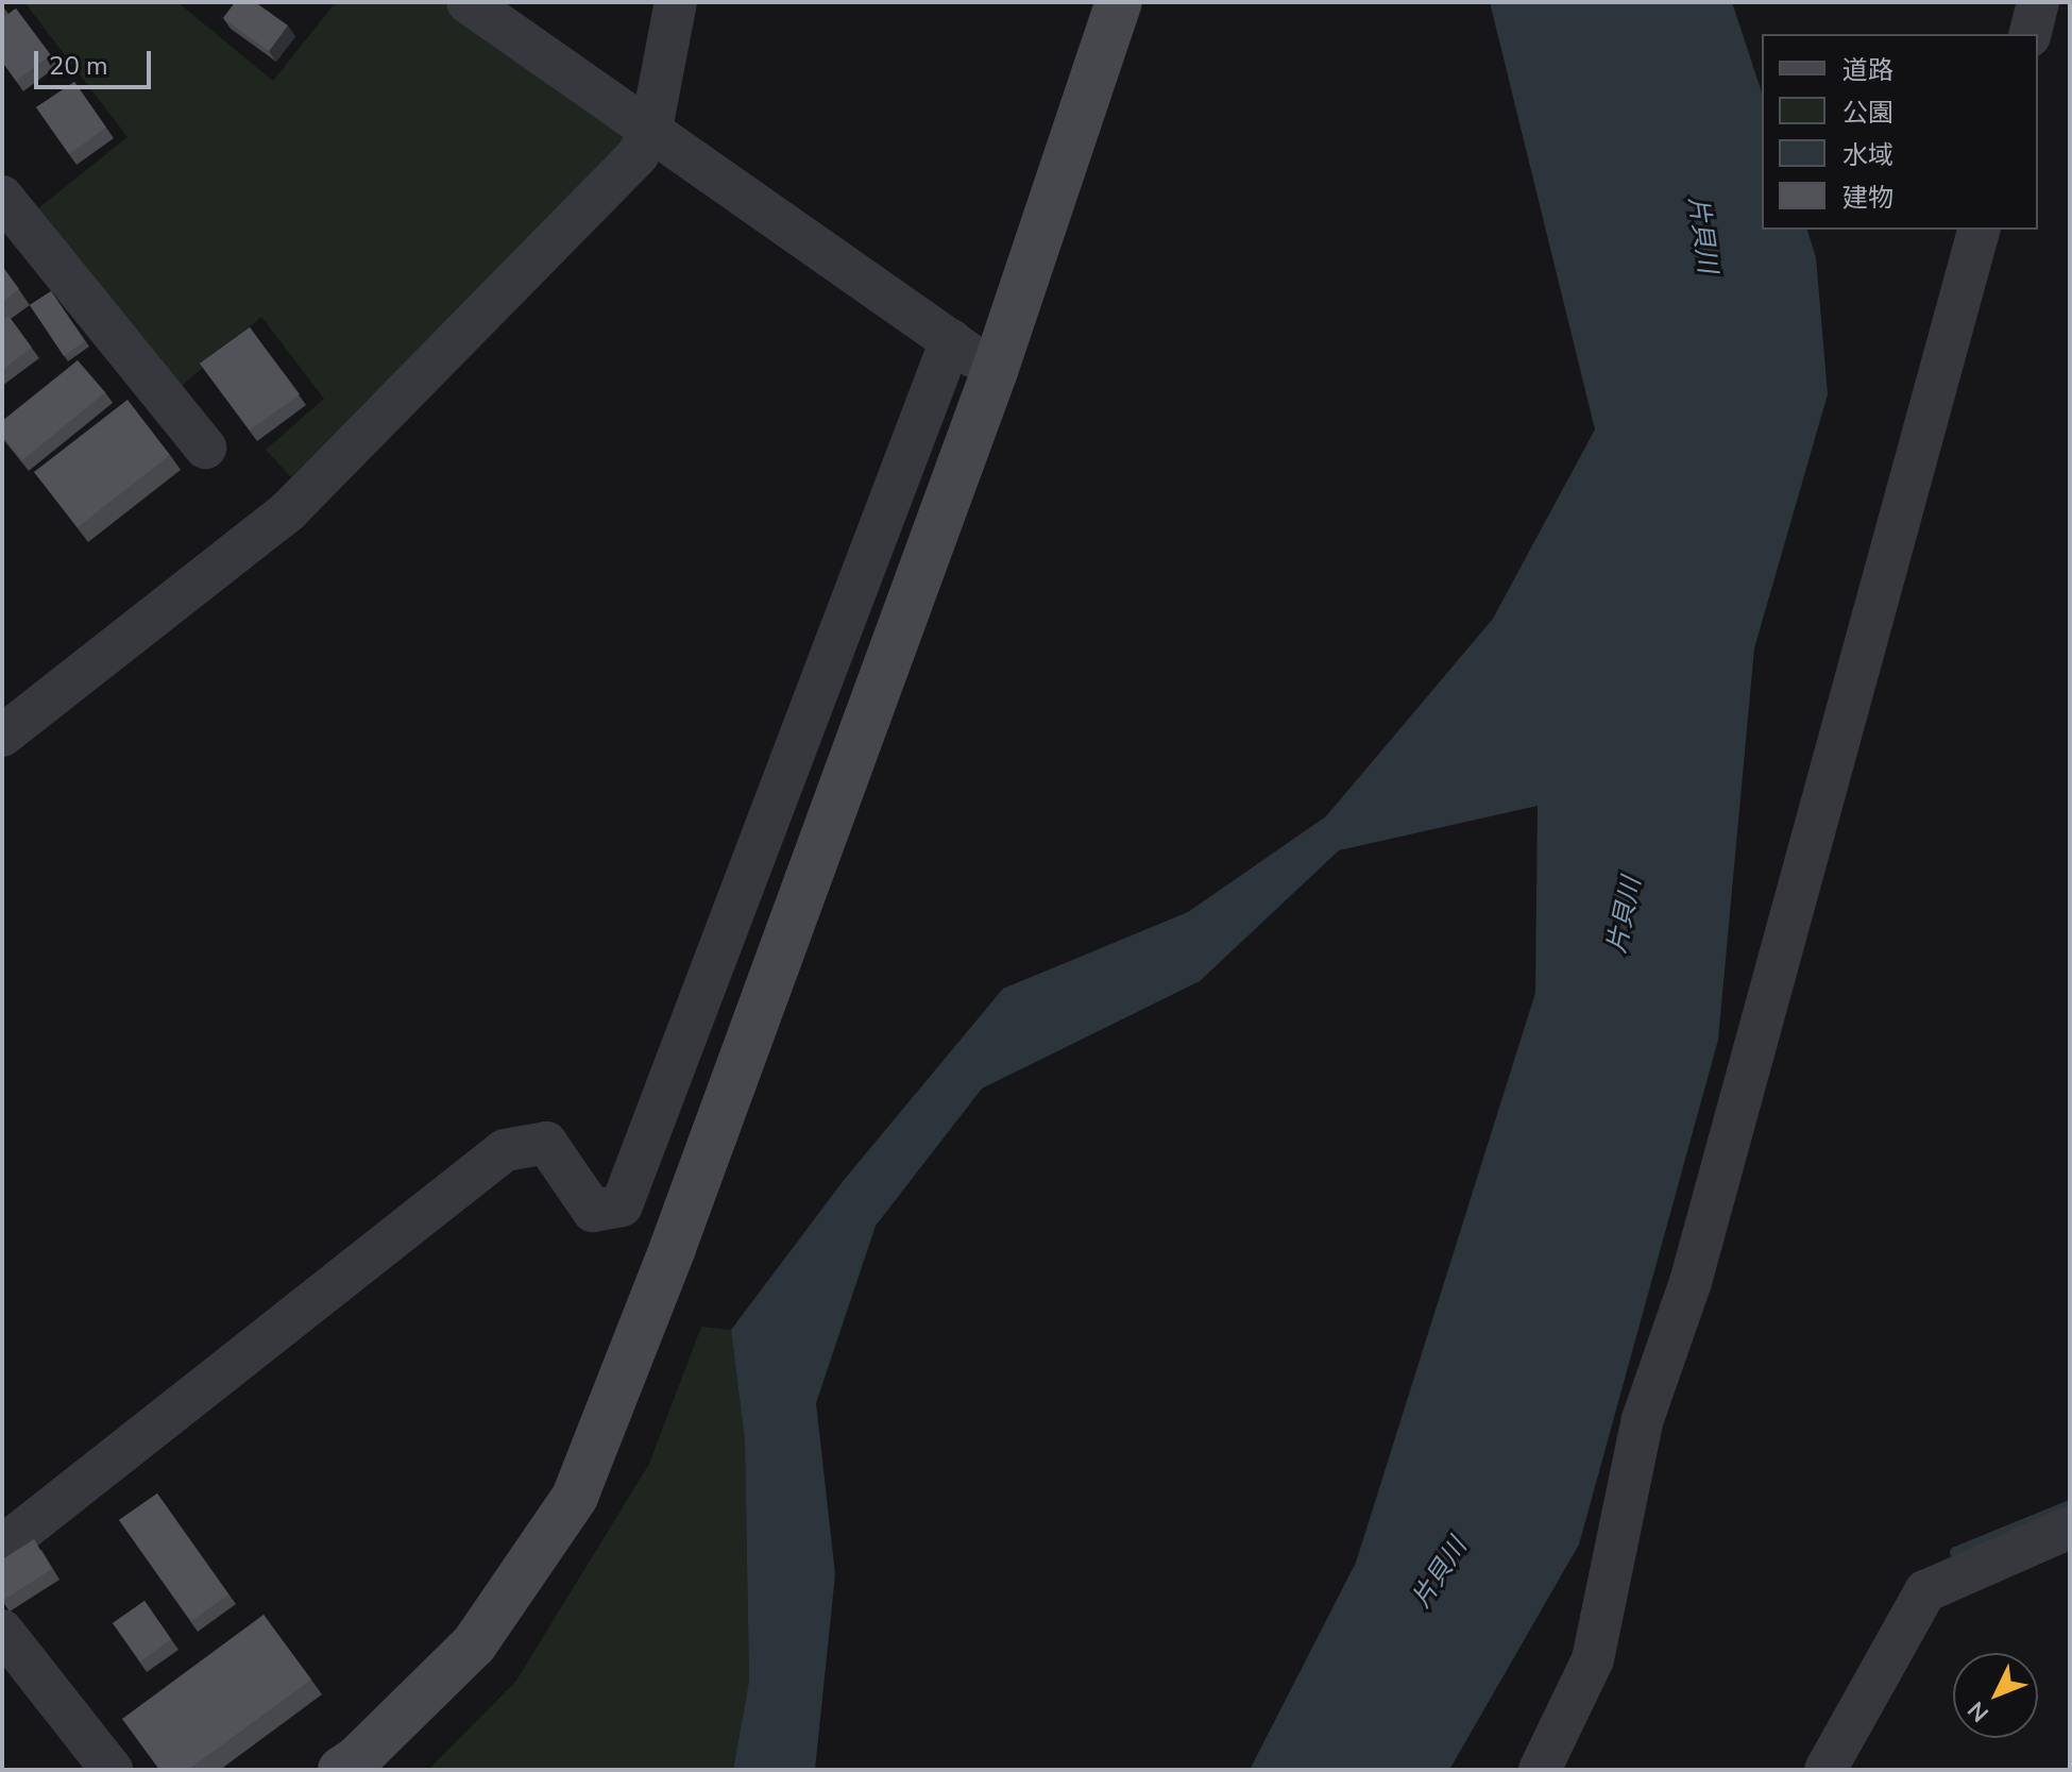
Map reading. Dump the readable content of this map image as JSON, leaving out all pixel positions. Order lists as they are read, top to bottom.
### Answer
{
  "water": ["片貝川"],
  "legend": [
    "道路",
    "公園",
    "水域",
    "建物"
  ],
  "scale_bar": "20 m",
  "north": "bottom left"
}
